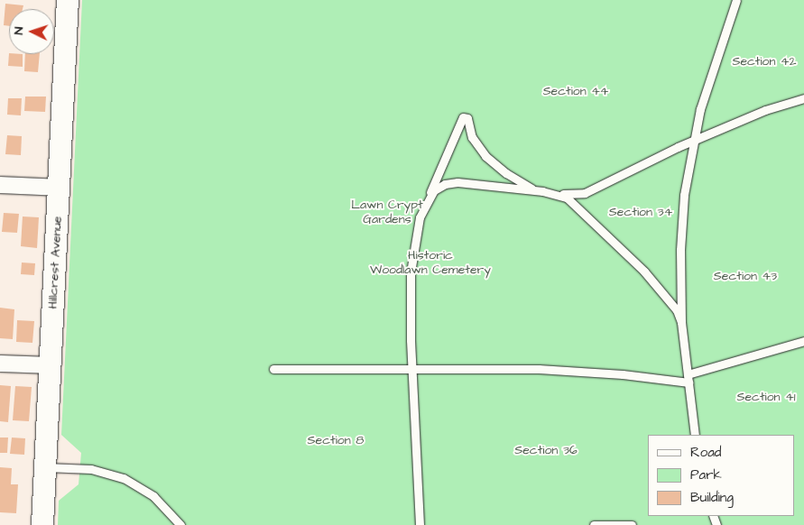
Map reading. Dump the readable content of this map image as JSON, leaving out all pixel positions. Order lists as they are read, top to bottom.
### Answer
{
  "streets": {
    "street": ["Hillcrest Avenue"]
  },
  "parks": [
    "Section 42",
    "Section 44",
    "Lawn Crypt Gardens",
    "Section 34",
    "Historic Woodlawn Cemetery",
    "Section 43",
    "Section 41",
    "Section 8",
    "Section 36"
  ],
  "legend": ["Road", "Park", "Building"],
  "north": "left"
}
